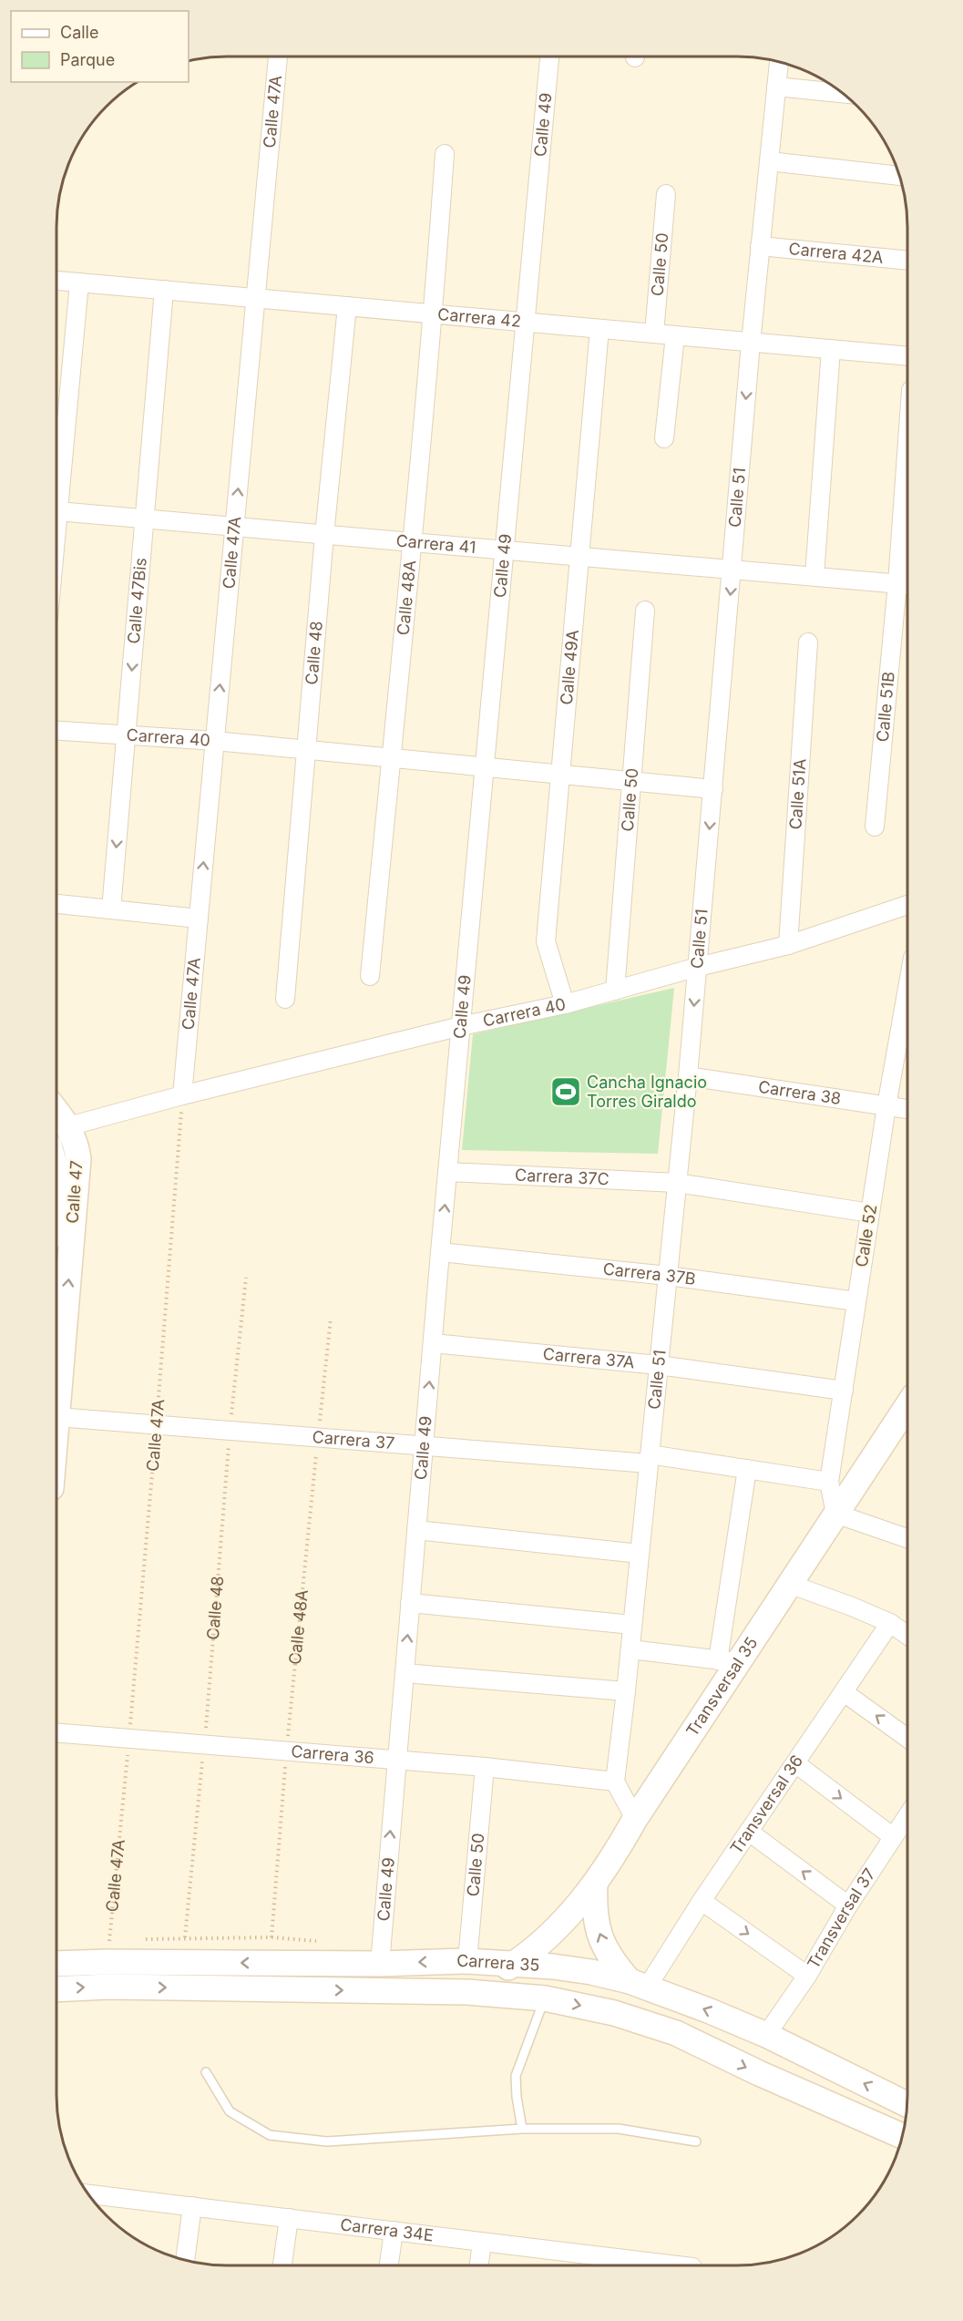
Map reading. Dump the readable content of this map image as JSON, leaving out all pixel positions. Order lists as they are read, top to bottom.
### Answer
{
  "streets": {
    "main road": ["Calle 47", "Transversal 35", "Carrera 35"],
    "street": [
      "Calle 47A",
      "Calle 49",
      "Carrera 42A",
      "Calle 50",
      "Carrera 42",
      "Calle 51",
      "Carrera 41",
      "Calle 48A",
      "Calle 47Bis",
      "Calle 48",
      "Calle 49A",
      "Calle 51B",
      "Carrera 40",
      "Calle 51A",
      "Carrera 38",
      "Carrera 37C",
      "Calle 52",
      "Carrera 37B",
      "Carrera 37A",
      "Carrera 37",
      "Carrera 36",
      "Transversal 36",
      "Transversal 37",
      "Carrera 34E"
    ]
  },
  "crossings": [
    ["Calle 47A", "Carrera 42"],
    ["Calle 47A", "Carrera 41"],
    ["Calle 47A", "Carrera 40"],
    ["Calle 47A", "Carrera 37"],
    ["Calle 47A", "Carrera 36"],
    ["Calle 49", "Carrera 42"],
    ["Calle 49", "Carrera 41"],
    ["Calle 49", "Carrera 40"],
    ["Calle 49", "Carrera 37C"],
    ["Calle 49", "Carrera 37B"],
    ["Calle 49", "Carrera 37A"],
    ["Calle 49", "Carrera 37"],
    ["Calle 49", "Carrera 36"],
    ["Calle 49", "Carrera 35"],
    ["Carrera 42A", "Calle 51"],
    ["Calle 50", "Carrera 42"],
    ["Calle 50", "Carrera 40"],
    ["Calle 50", "Carrera 36"],
    ["Calle 50", "Carrera 35"],
    ["Carrera 42", "Calle 51"],
    ["Carrera 42", "Calle 48A"],
    ["Carrera 42", "Calle 47Bis"],
    ["Carrera 42", "Calle 48"],
    ["Carrera 42", "Calle 49A"],
    ["Calle 51", "Carrera 41"],
    ["Calle 51", "Carrera 40"],
    ["Calle 51", "Carrera 38"],
    ["Calle 51", "Carrera 37C"],
    ["Calle 51", "Carrera 37B"],
    ["Calle 51", "Carrera 37A"],
    ["Calle 51", "Carrera 37"],
    ["Calle 51", "Carrera 36"],
    ["Carrera 41", "Calle 48A"],
    ["Carrera 41", "Calle 47Bis"],
    ["Carrera 41", "Calle 48"],
    ["Carrera 41", "Calle 49A"],
    ["Carrera 41", "Calle 51B"],
    ["Calle 48A", "Carrera 40"],
    ["Calle 48A", "Carrera 37"],
    ["Calle 48A", "Carrera 36"],
    ["Calle 47Bis", "Carrera 40"],
    ["Calle 48", "Carrera 40"],
    ["Calle 48", "Carrera 37"],
    ["Calle 48", "Carrera 36"],
    ["Calle 49A", "Carrera 40"],
    ["Carrera 40", "Calle 51A"],
    ["Carrera 40", "Calle 47"],
    ["Carrera 38", "Calle 52"],
    ["Carrera 37C", "Calle 52"],
    ["Calle 47", "Carrera 37"],
    ["Calle 52", "Carrera 37B"],
    ["Calle 52", "Carrera 37A"],
    ["Calle 52", "Carrera 37"],
    ["Calle 52", "Transversal 35"],
    ["Transversal 35", "Carrera 35"],
    ["Transversal 36", "Carrera 35"],
    ["Transversal 37", "Carrera 35"]
  ],
  "one_way": ["Calle 47Bis", "Calle 47"],
  "places": {
    "sports": ["Cancha Ignacio Torres Giraldo"]
  },
  "legend": ["Calle", "Parque"]
}
